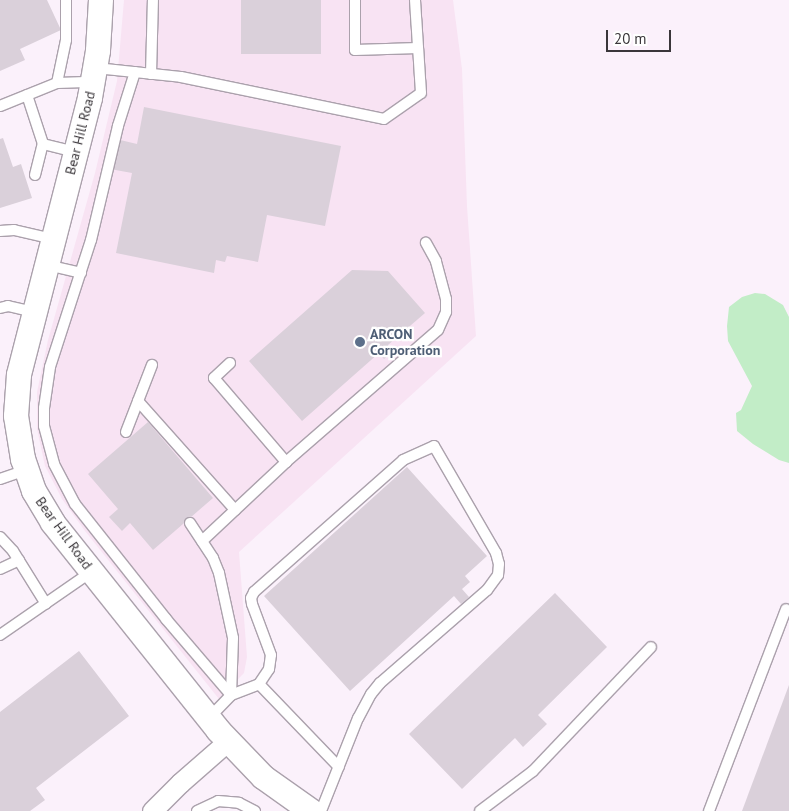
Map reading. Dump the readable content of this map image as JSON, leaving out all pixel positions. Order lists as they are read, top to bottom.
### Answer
{
  "streets": {
    "street": ["Bear Hill Road"]
  },
  "places": ["ARCON Corporation"],
  "scale_bar": "20 m"
}
